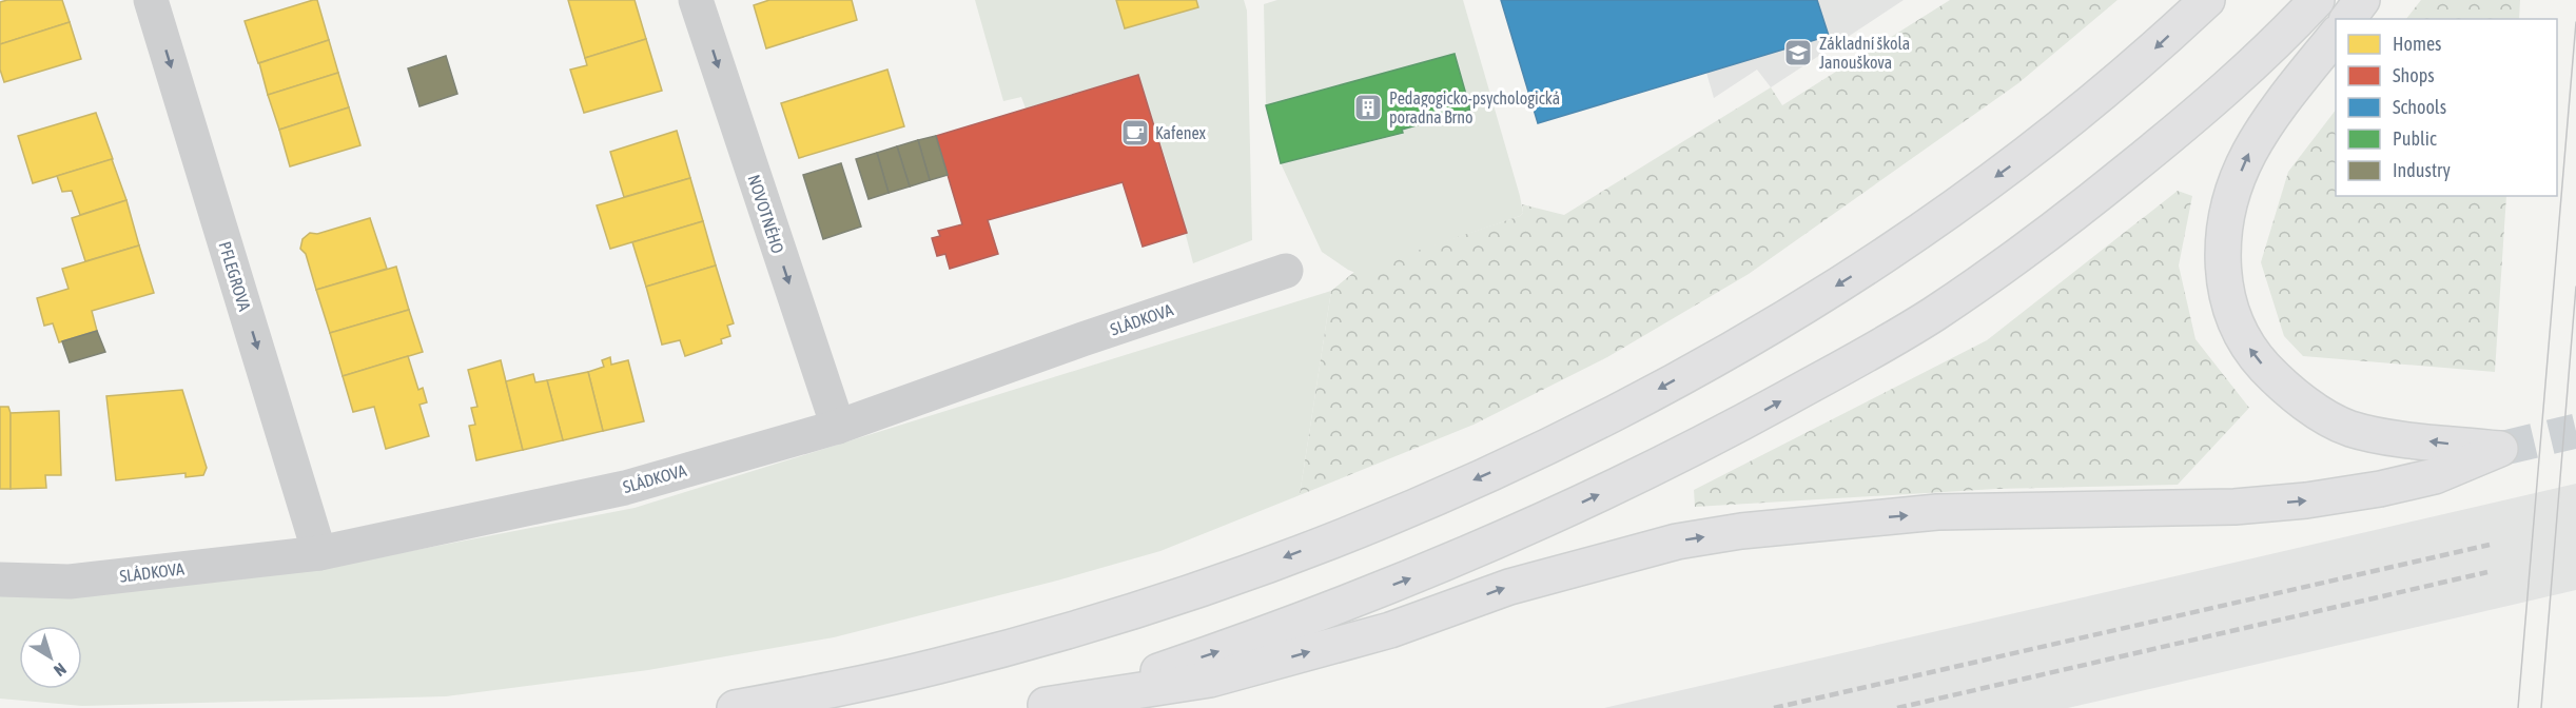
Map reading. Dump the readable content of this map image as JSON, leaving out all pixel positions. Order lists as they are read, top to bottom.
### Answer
{
  "streets": {
    "street": ["NOVOTNÉHO", "PFLEGROVA", "SLÁDKOVA"]
  },
  "crossings": [
    ["NOVOTNÉHO", "SLÁDKOVA"],
    ["PFLEGROVA", "SLÁDKOVA"]
  ],
  "one_way": ["NOVOTNÉHO", "PFLEGROVA"],
  "places": {
    "school or university": ["Základní škola Janouškova"],
    "building": ["Pedagogicko-psychologická poradna Brno"],
    "cafe": ["Kafenex"]
  },
  "legend": [
    "Homes",
    "Shops",
    "Schools",
    "Public",
    "Industry"
  ],
  "north": "bottom right"
}
